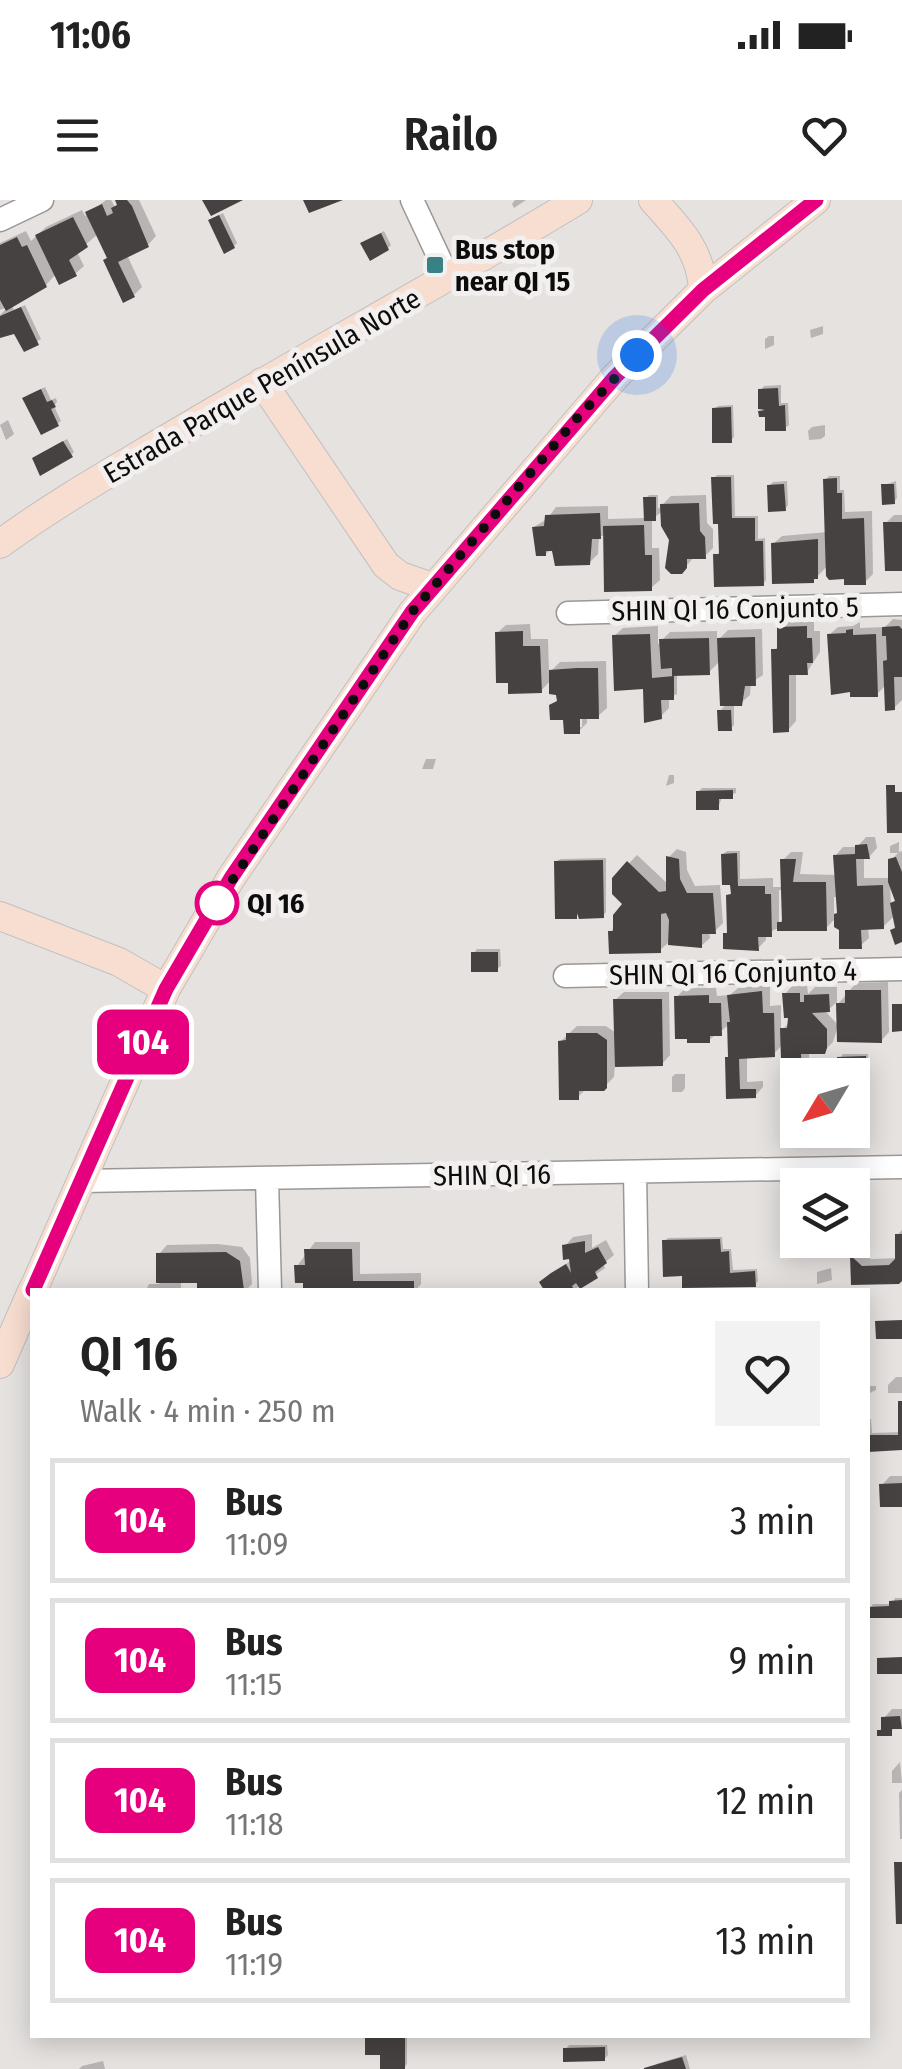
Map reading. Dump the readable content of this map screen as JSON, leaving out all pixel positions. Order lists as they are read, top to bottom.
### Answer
{
  "streets": {
    "main road": ["Estrada Parque Península Norte"],
    "street": ["SHIN QI 16 Conjunto 5", "SHIN QI 16 Conjunto 4", "SHIN QI 16"]
  },
  "places": {
    "transit": ["Bus stop near QI 15"],
    "other": ["QI 16"]
  },
  "lines": ["bus line 104"],
  "north": "bottom left",
  "page": {
    "status": "11:06",
    "header": "Railo",
    "on_map": "104",
    "heading": ["QI 16", "Walk · 4 min · 250 m"],
    "list": [
      {
        "mark": "104",
        "name": "Bus",
        "note": "11:09",
        "value": "3 min"
      },
      {
        "mark": "104",
        "name": "Bus",
        "note": "11:15",
        "value": "9 min"
      },
      {
        "mark": "104",
        "name": "Bus",
        "note": "11:18",
        "value": "12 min"
      },
      {
        "mark": "104",
        "name": "Bus",
        "note": "11:19",
        "value": "13 min"
      }
    ]
  }
}
